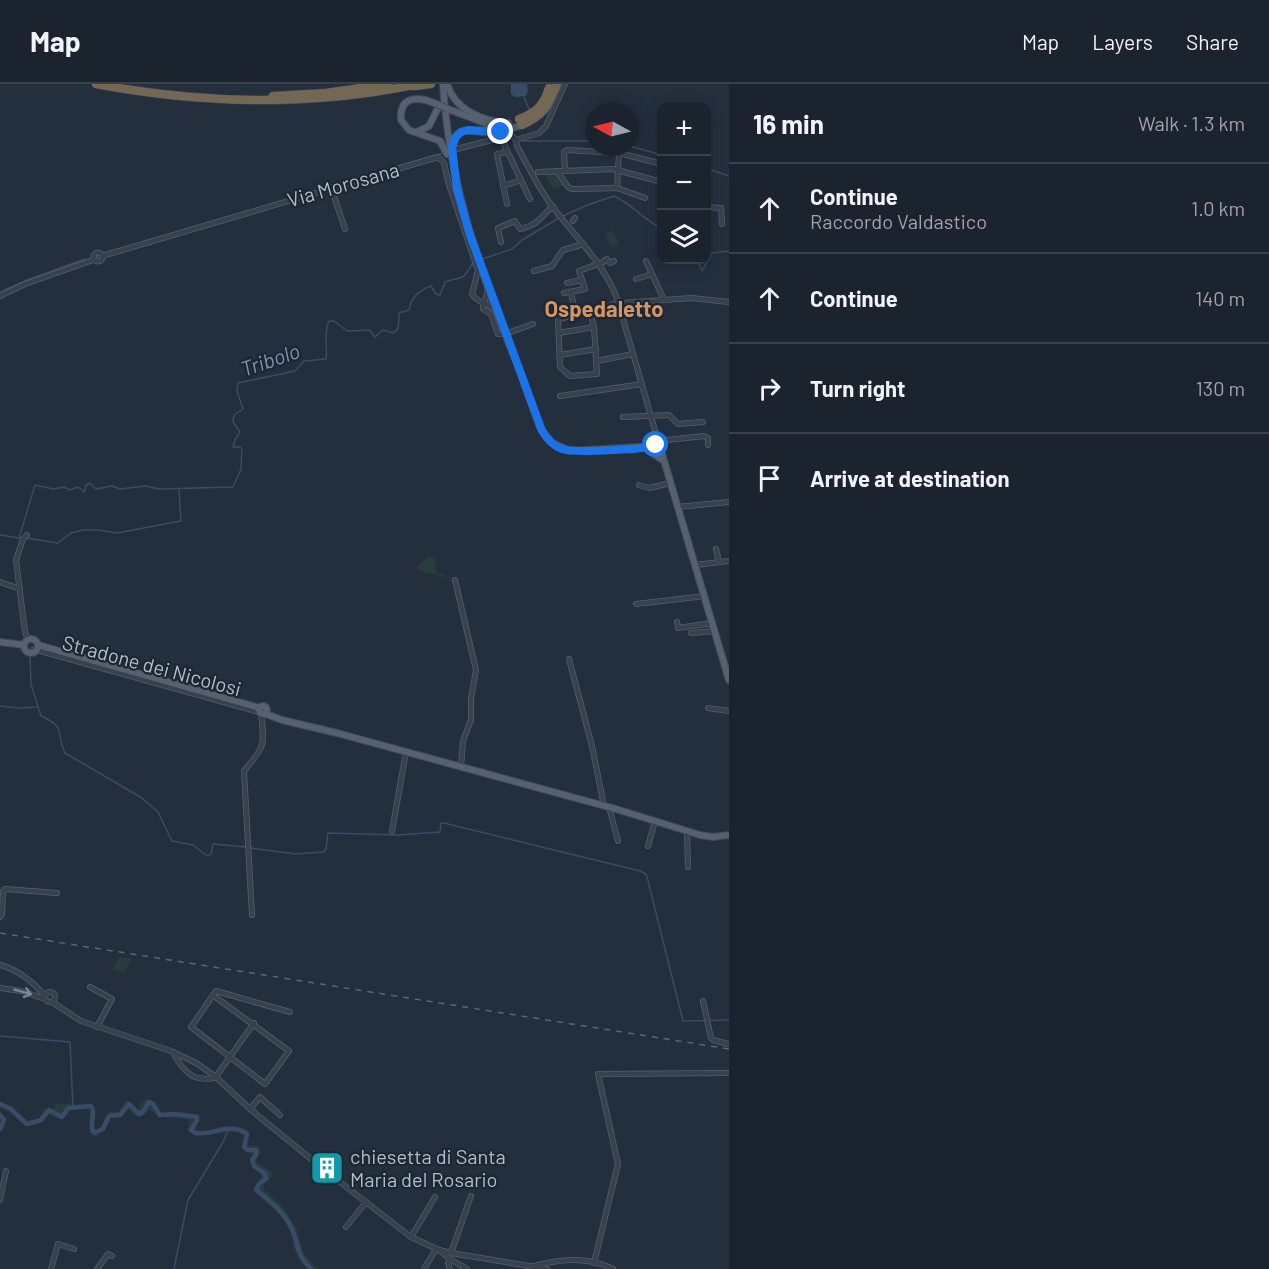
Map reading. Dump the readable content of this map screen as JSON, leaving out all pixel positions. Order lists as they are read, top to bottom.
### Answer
{
  "streets": {
    "main road": ["Stradone dei Nicolosi"],
    "street": ["Via Morosana"]
  },
  "districts": ["Ospedaletto"],
  "water": ["Tribolo"],
  "places": {
    "building": ["chiesetta di Santa Maria del Rosario"]
  },
  "north": "left",
  "page": {
    "header": "Map",
    "nav": ["Map", "Layers", "Share"],
    "heading": ["16 min", "Walk · 1.3 km"],
    "map_buttons": ["+", "−"],
    "list": [
      ["Continue", "Raccordo Valdastico", "1.0 km"],
      ["Continue", "140 m"],
      ["Turn right", "130 m"],
      "Arrive at destination"
    ]
  }
}
